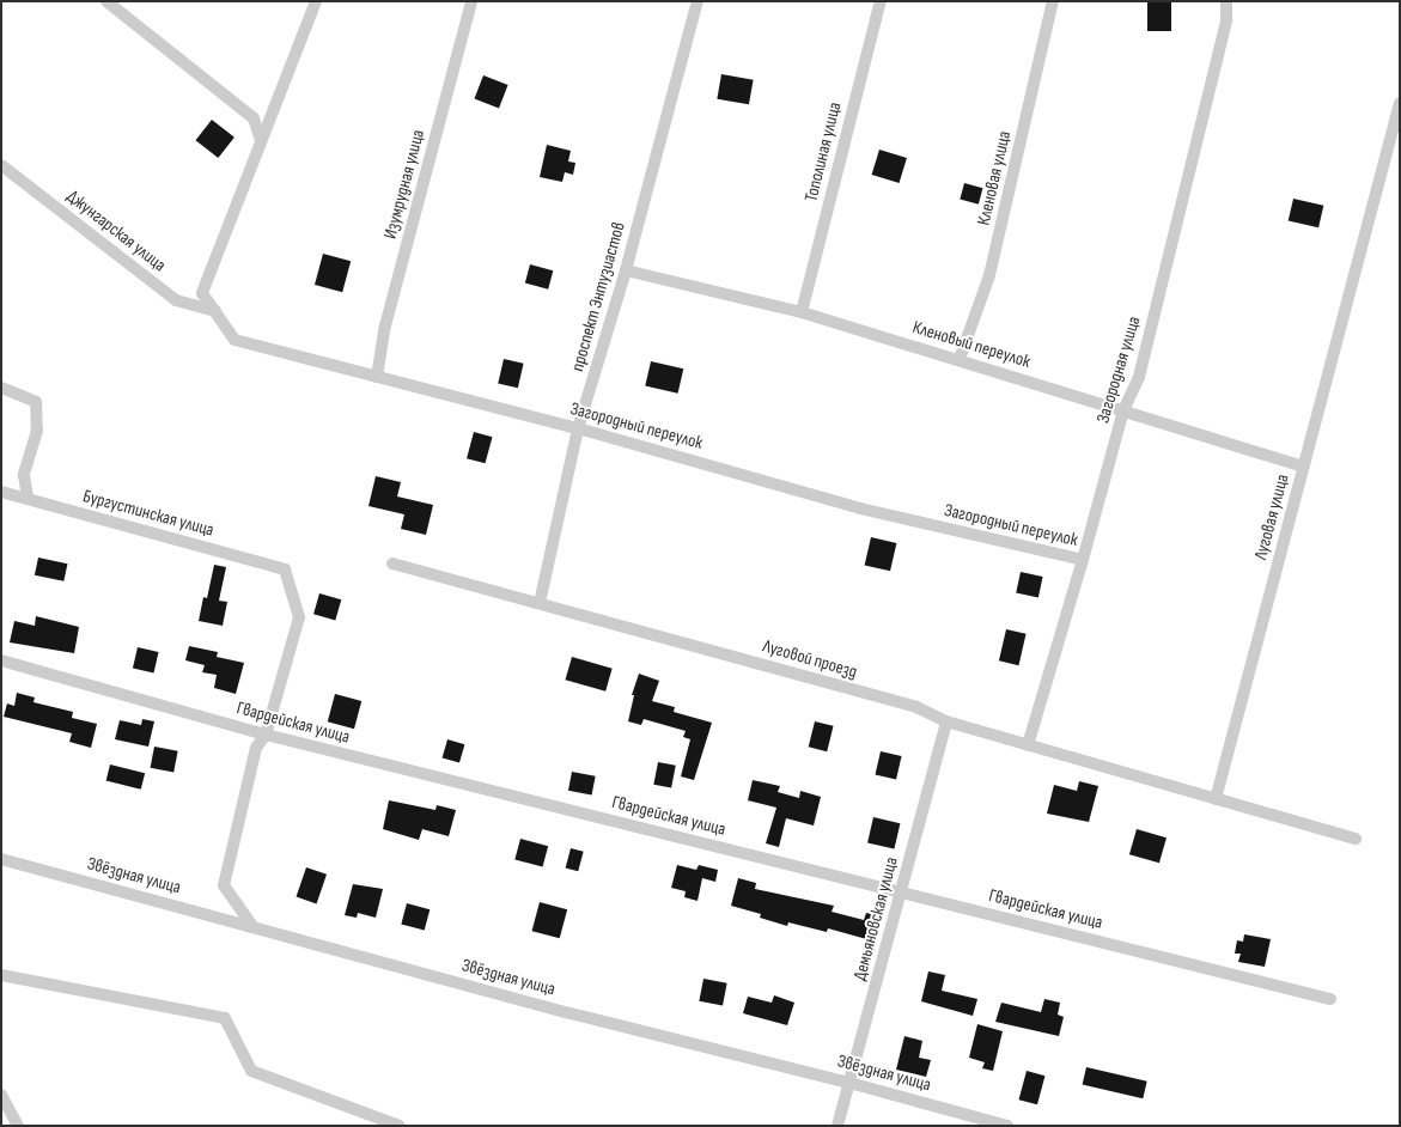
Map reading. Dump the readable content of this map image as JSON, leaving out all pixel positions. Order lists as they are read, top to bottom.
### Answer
{
  "streets": {
    "street": [
      "Тополиная улица",
      "Кленовая улица",
      "Изумрудная улица",
      "Джунгарская улица",
      "проспект Энтузиастов",
      "Кленовый переулок",
      "Загородная улица",
      "Загородный переулок",
      "Бургустинская улица",
      "Луговая улица",
      "Луговой проезд",
      "Гвардейская улица",
      "Звёздная улица",
      "Демьяновская улица"
    ]
  },
  "crossings": [
    ["Тополиная улица", "Кленовый переулок"],
    ["Кленовая улица", "Кленовый переулок"],
    ["Изумрудная улица", "Загородный переулок"],
    ["Джунгарская улица", "Загородный переулок"],
    ["проспект Энтузиастов", "Кленовый переулок"],
    ["проспект Энтузиастов", "Загородный переулок"],
    ["проспект Энтузиастов", "Луговой проезд"],
    ["Кленовый переулок", "Загородная улица"],
    ["Кленовый переулок", "Луговая улица"],
    ["Загородная улица", "Загородный переулок"],
    ["Загородная улица", "Луговой проезд"],
    ["Бургустинская улица", "Гвардейская улица"],
    ["Луговая улица", "Луговой проезд"],
    ["Луговой проезд", "Демьяновская улица"],
    ["Гвардейская улица", "Демьяновская улица"],
    ["Звёздная улица", "Демьяновская улица"]
  ]
}
